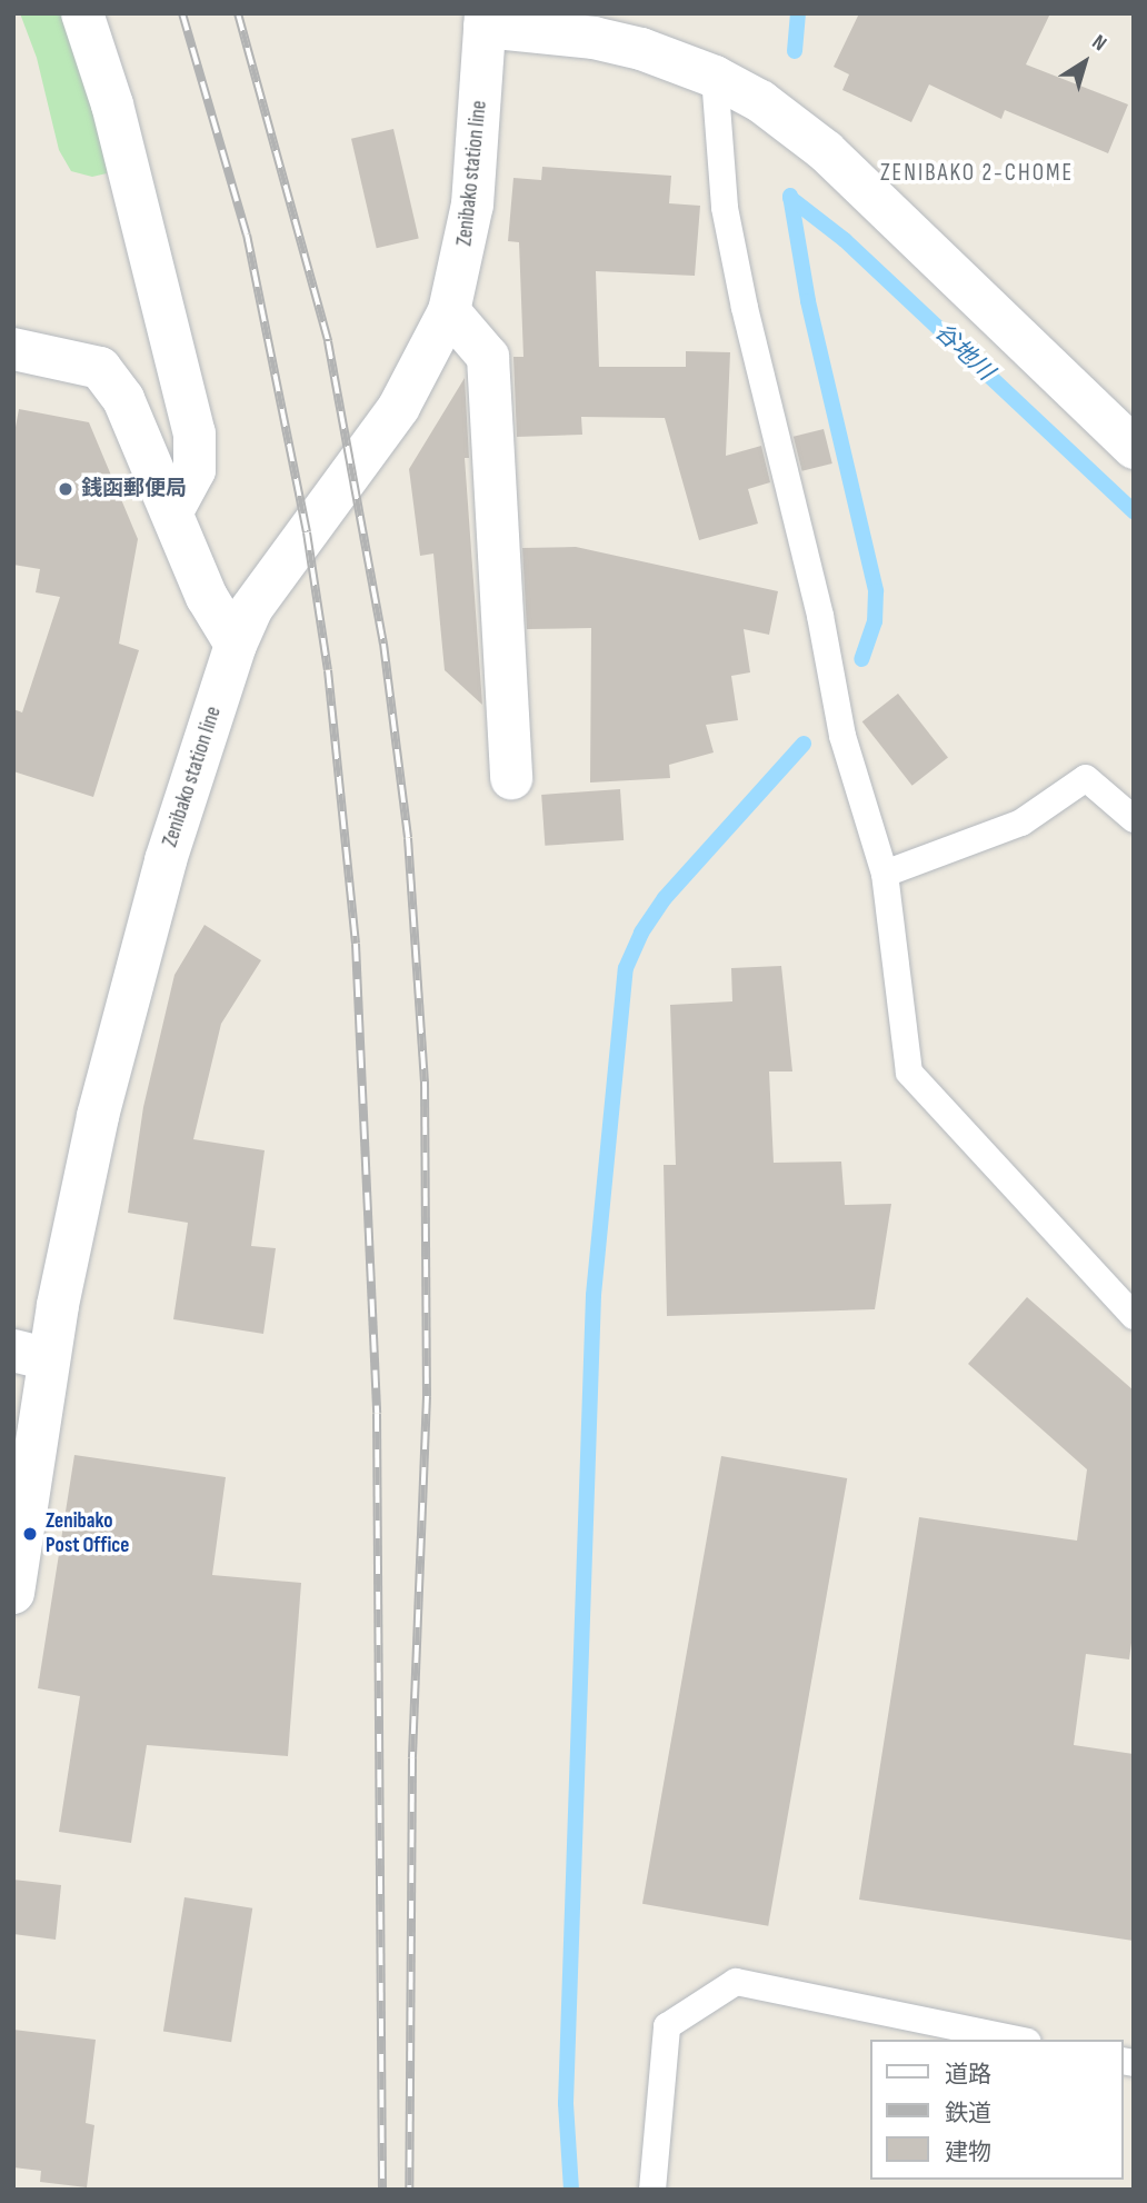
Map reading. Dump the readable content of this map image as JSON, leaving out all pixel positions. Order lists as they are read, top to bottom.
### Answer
{
  "streets": {
    "street": ["Zenibako station line"]
  },
  "districts": ["ZENIBAKO 2-CHOME"],
  "water": ["谷地川"],
  "places": ["銭函郵便局", "Zenibako Post Office"],
  "legend": ["道路", "鉄道", "建物"],
  "north": "top right"
}
